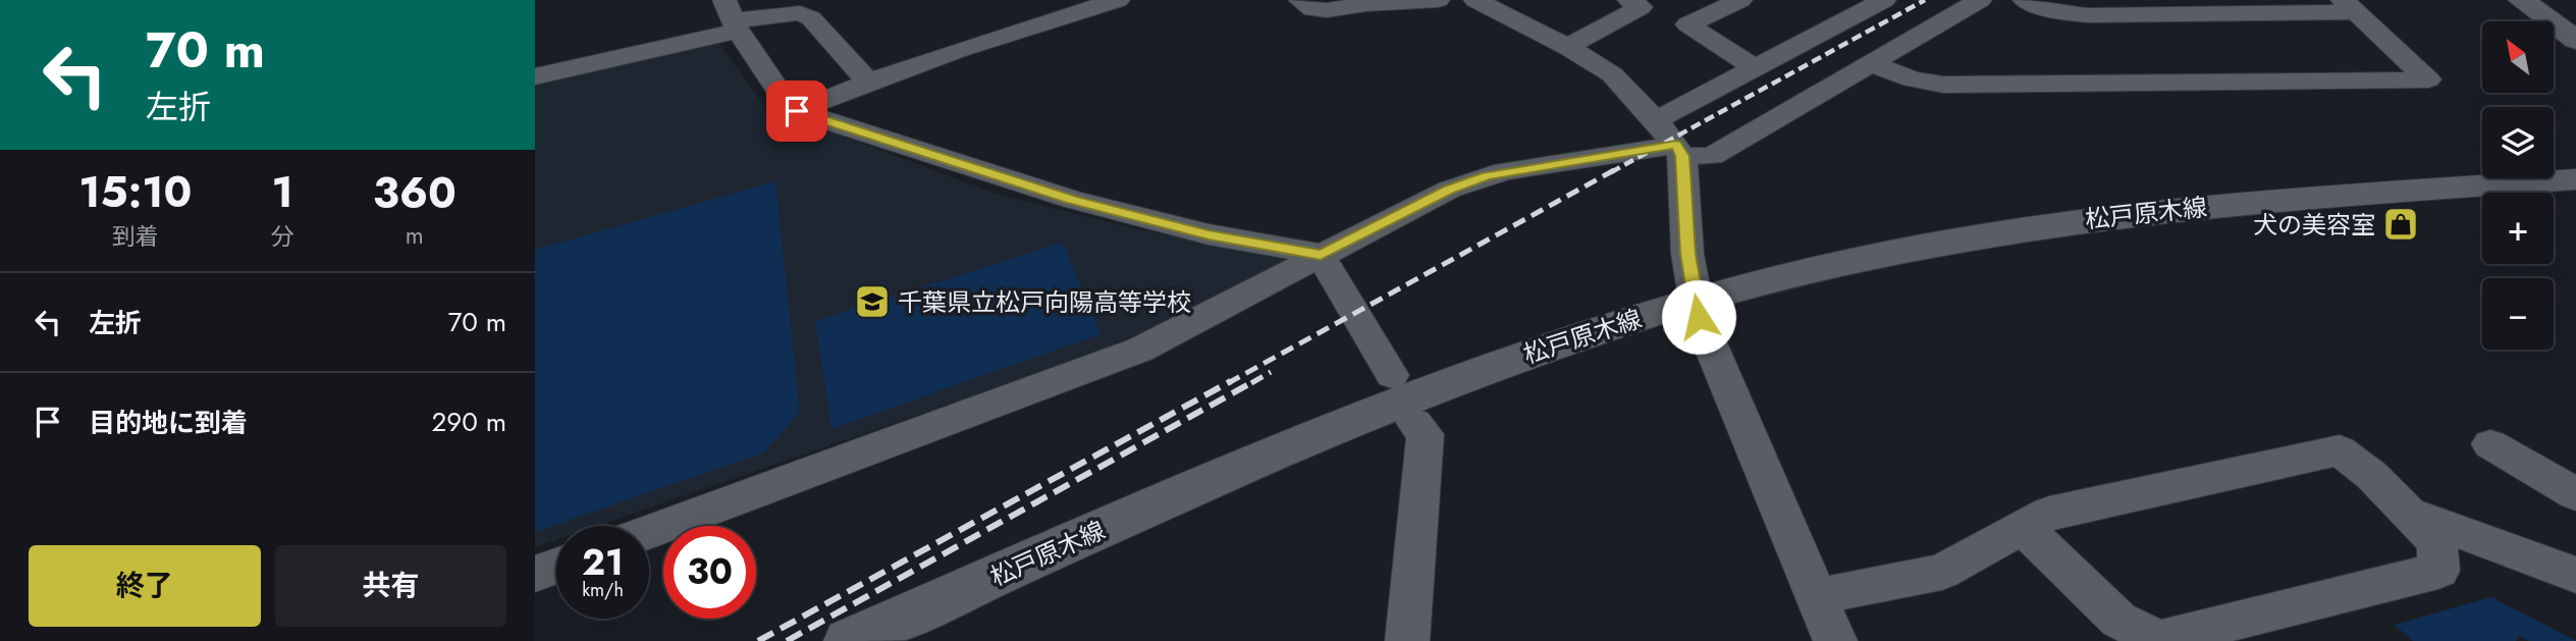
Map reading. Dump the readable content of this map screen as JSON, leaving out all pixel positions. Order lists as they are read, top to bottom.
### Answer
{
  "streets": {
    "main road": ["松戸原木線"]
  },
  "places": {
    "shop": ["犬の美容室"],
    "school or university": ["千葉県立松戸向陽高等学校"]
  },
  "north": "top left",
  "page": {
    "turn": ["70 m", "左折"],
    "map_buttons": ["+", "−"],
    "eta": [
      "15:10",
      "到着",
      "1",
      "分",
      "360",
      "m"
    ],
    "list": [
      {
        "name": "左折",
        "value": "70 m"
      },
      {
        "name": "目的地に到着",
        "value": "290 m"
      }
    ],
    "speed": "21 km/h",
    "limit": "30",
    "buttons": ["終了", "共有"]
  }
}
